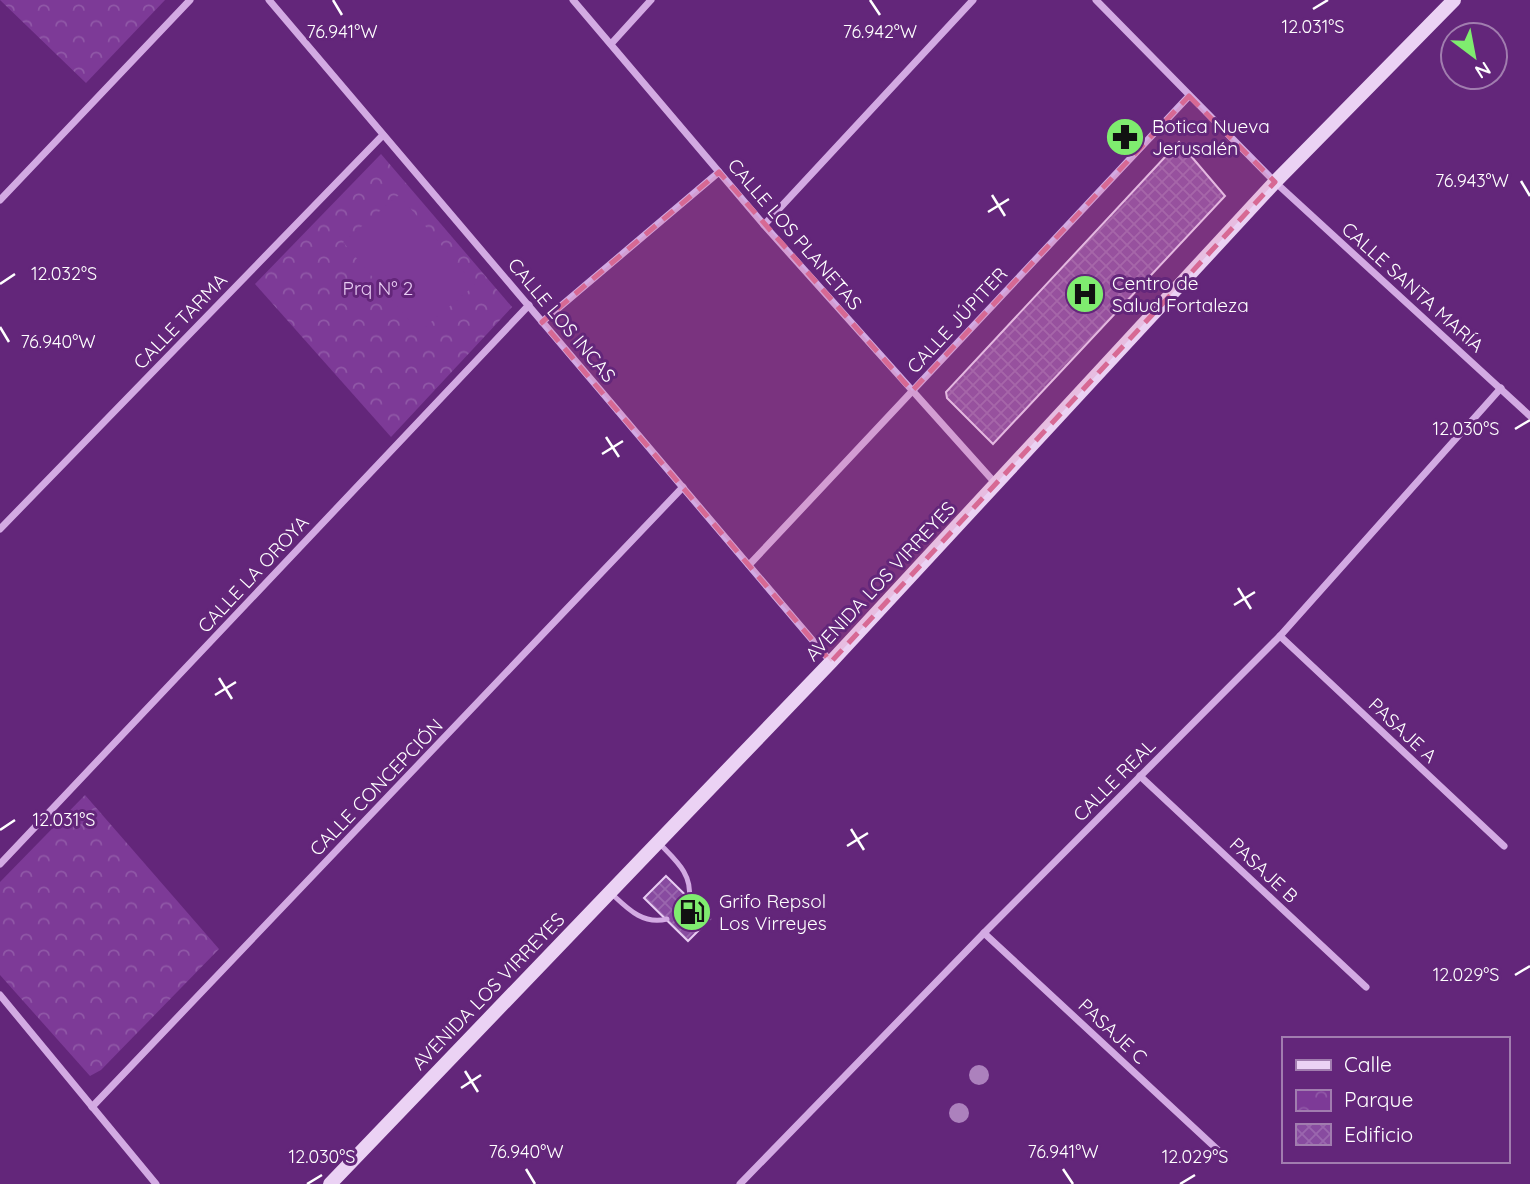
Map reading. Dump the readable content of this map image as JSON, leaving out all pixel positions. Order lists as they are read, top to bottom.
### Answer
{
  "streets": {
    "street": [
      "CALLE LOS PLANETAS",
      "CALLE SANTA MARÍA",
      "CALLE LOS INCAS",
      "CALLE JÚPITER",
      "CALLE TARMA",
      "CALLE LA OROYA",
      "AVENIDA LOS VIRREYES",
      "PASAJE A",
      "CALLE REAL",
      "CALLE CONCEPCIÓN",
      "PASAJE B",
      "PASAJE C"
    ]
  },
  "crossings": [
    ["CALLE LOS PLANETAS", "CALLE JÚPITER"],
    ["CALLE LOS PLANETAS", "AVENIDA LOS VIRREYES"],
    ["CALLE SANTA MARÍA", "CALLE JÚPITER"],
    ["CALLE SANTA MARÍA", "AVENIDA LOS VIRREYES"],
    ["CALLE SANTA MARÍA", "CALLE REAL"],
    ["CALLE LOS INCAS", "CALLE JÚPITER"],
    ["CALLE LOS INCAS", "CALLE TARMA"],
    ["CALLE LOS INCAS", "CALLE LA OROYA"],
    ["CALLE LOS INCAS", "AVENIDA LOS VIRREYES"],
    ["CALLE LOS INCAS", "CALLE CONCEPCIÓN"],
    ["PASAJE A", "CALLE REAL"],
    ["CALLE REAL", "PASAJE B"],
    ["CALLE REAL", "PASAJE C"]
  ],
  "parks": ["Prq N° 2"],
  "places": {
    "pharmacy": ["Botica Nueva Jerusalén"],
    "hospital": ["Centro de Salud Fortaleza"],
    "fuel station": ["Grifo Repsol Los Virreyes"]
  },
  "legend": ["Calle", "Parque", "Edificio"],
  "north": "bottom right",
  "coordinates": [
    "12.031°S",
    "76.941°W",
    "76.942°W",
    "76.943°W",
    "12.032°S",
    "76.940°W",
    "12.030°S",
    "12.029°S"
  ]
}
